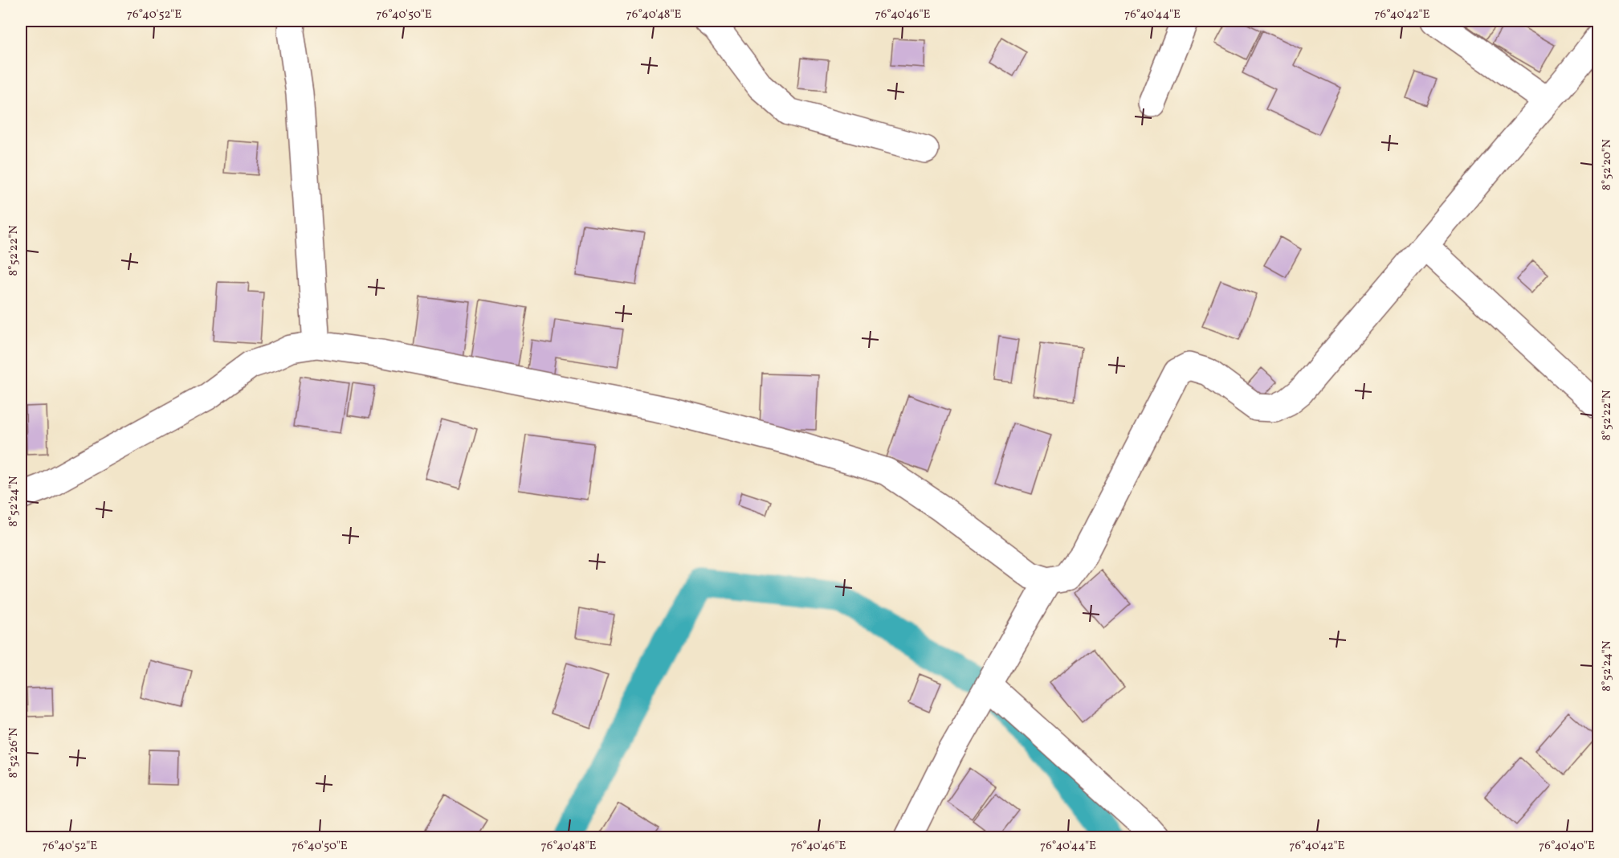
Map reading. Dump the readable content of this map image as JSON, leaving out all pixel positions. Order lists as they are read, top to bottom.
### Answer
{
  "coordinates": [
    "76°40'52\"E",
    "76°40'50\"E",
    "76°40'48\"E",
    "76°40'46\"E",
    "76°40'44\"E",
    "76°40'42\"E",
    "8°52'20\"N",
    "8°52'22\"N",
    "8°52'24\"N",
    "8°52'26\"N",
    "76°40'40\"E"
  ]
}
